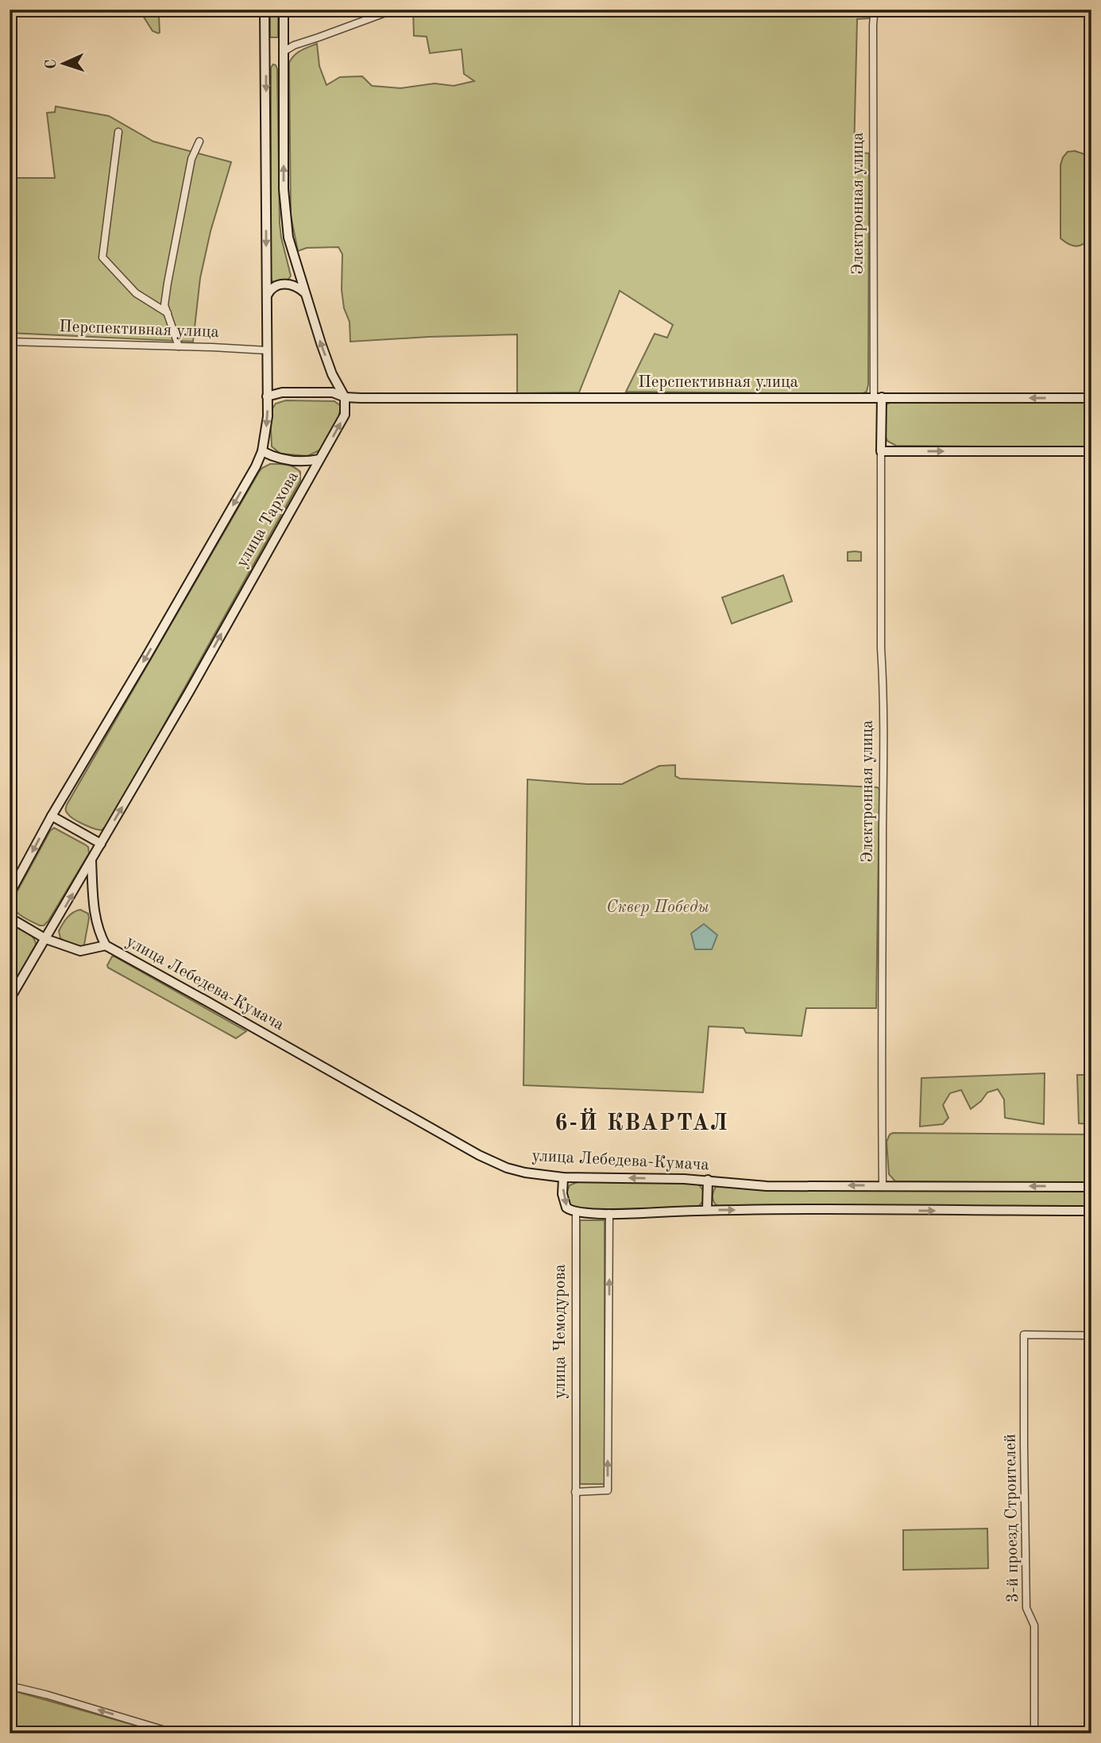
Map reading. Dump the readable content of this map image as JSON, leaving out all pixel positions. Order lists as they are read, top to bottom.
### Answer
{
  "streets": {
    "street": [
      "Электронная улица",
      "Перспективная улица",
      "улица Тархова",
      "улица Лебедева-Кумача",
      "улица Чемодурова",
      "3-й проезд Строителей"
    ]
  },
  "crossings": [
    ["Электронная улица", "Перспективная улица"],
    ["Электронная улица", "улица Лебедева-Кумача"],
    ["Перспективная улица", "улица Тархова"],
    ["улица Тархова", "улица Лебедева-Кумача"],
    ["улица Лебедева-Кумача", "улица Чемодурова"]
  ],
  "districts": ["6-Й КВАРТАЛ"],
  "parks": ["Сквер Победы"],
  "north": "left"
}
